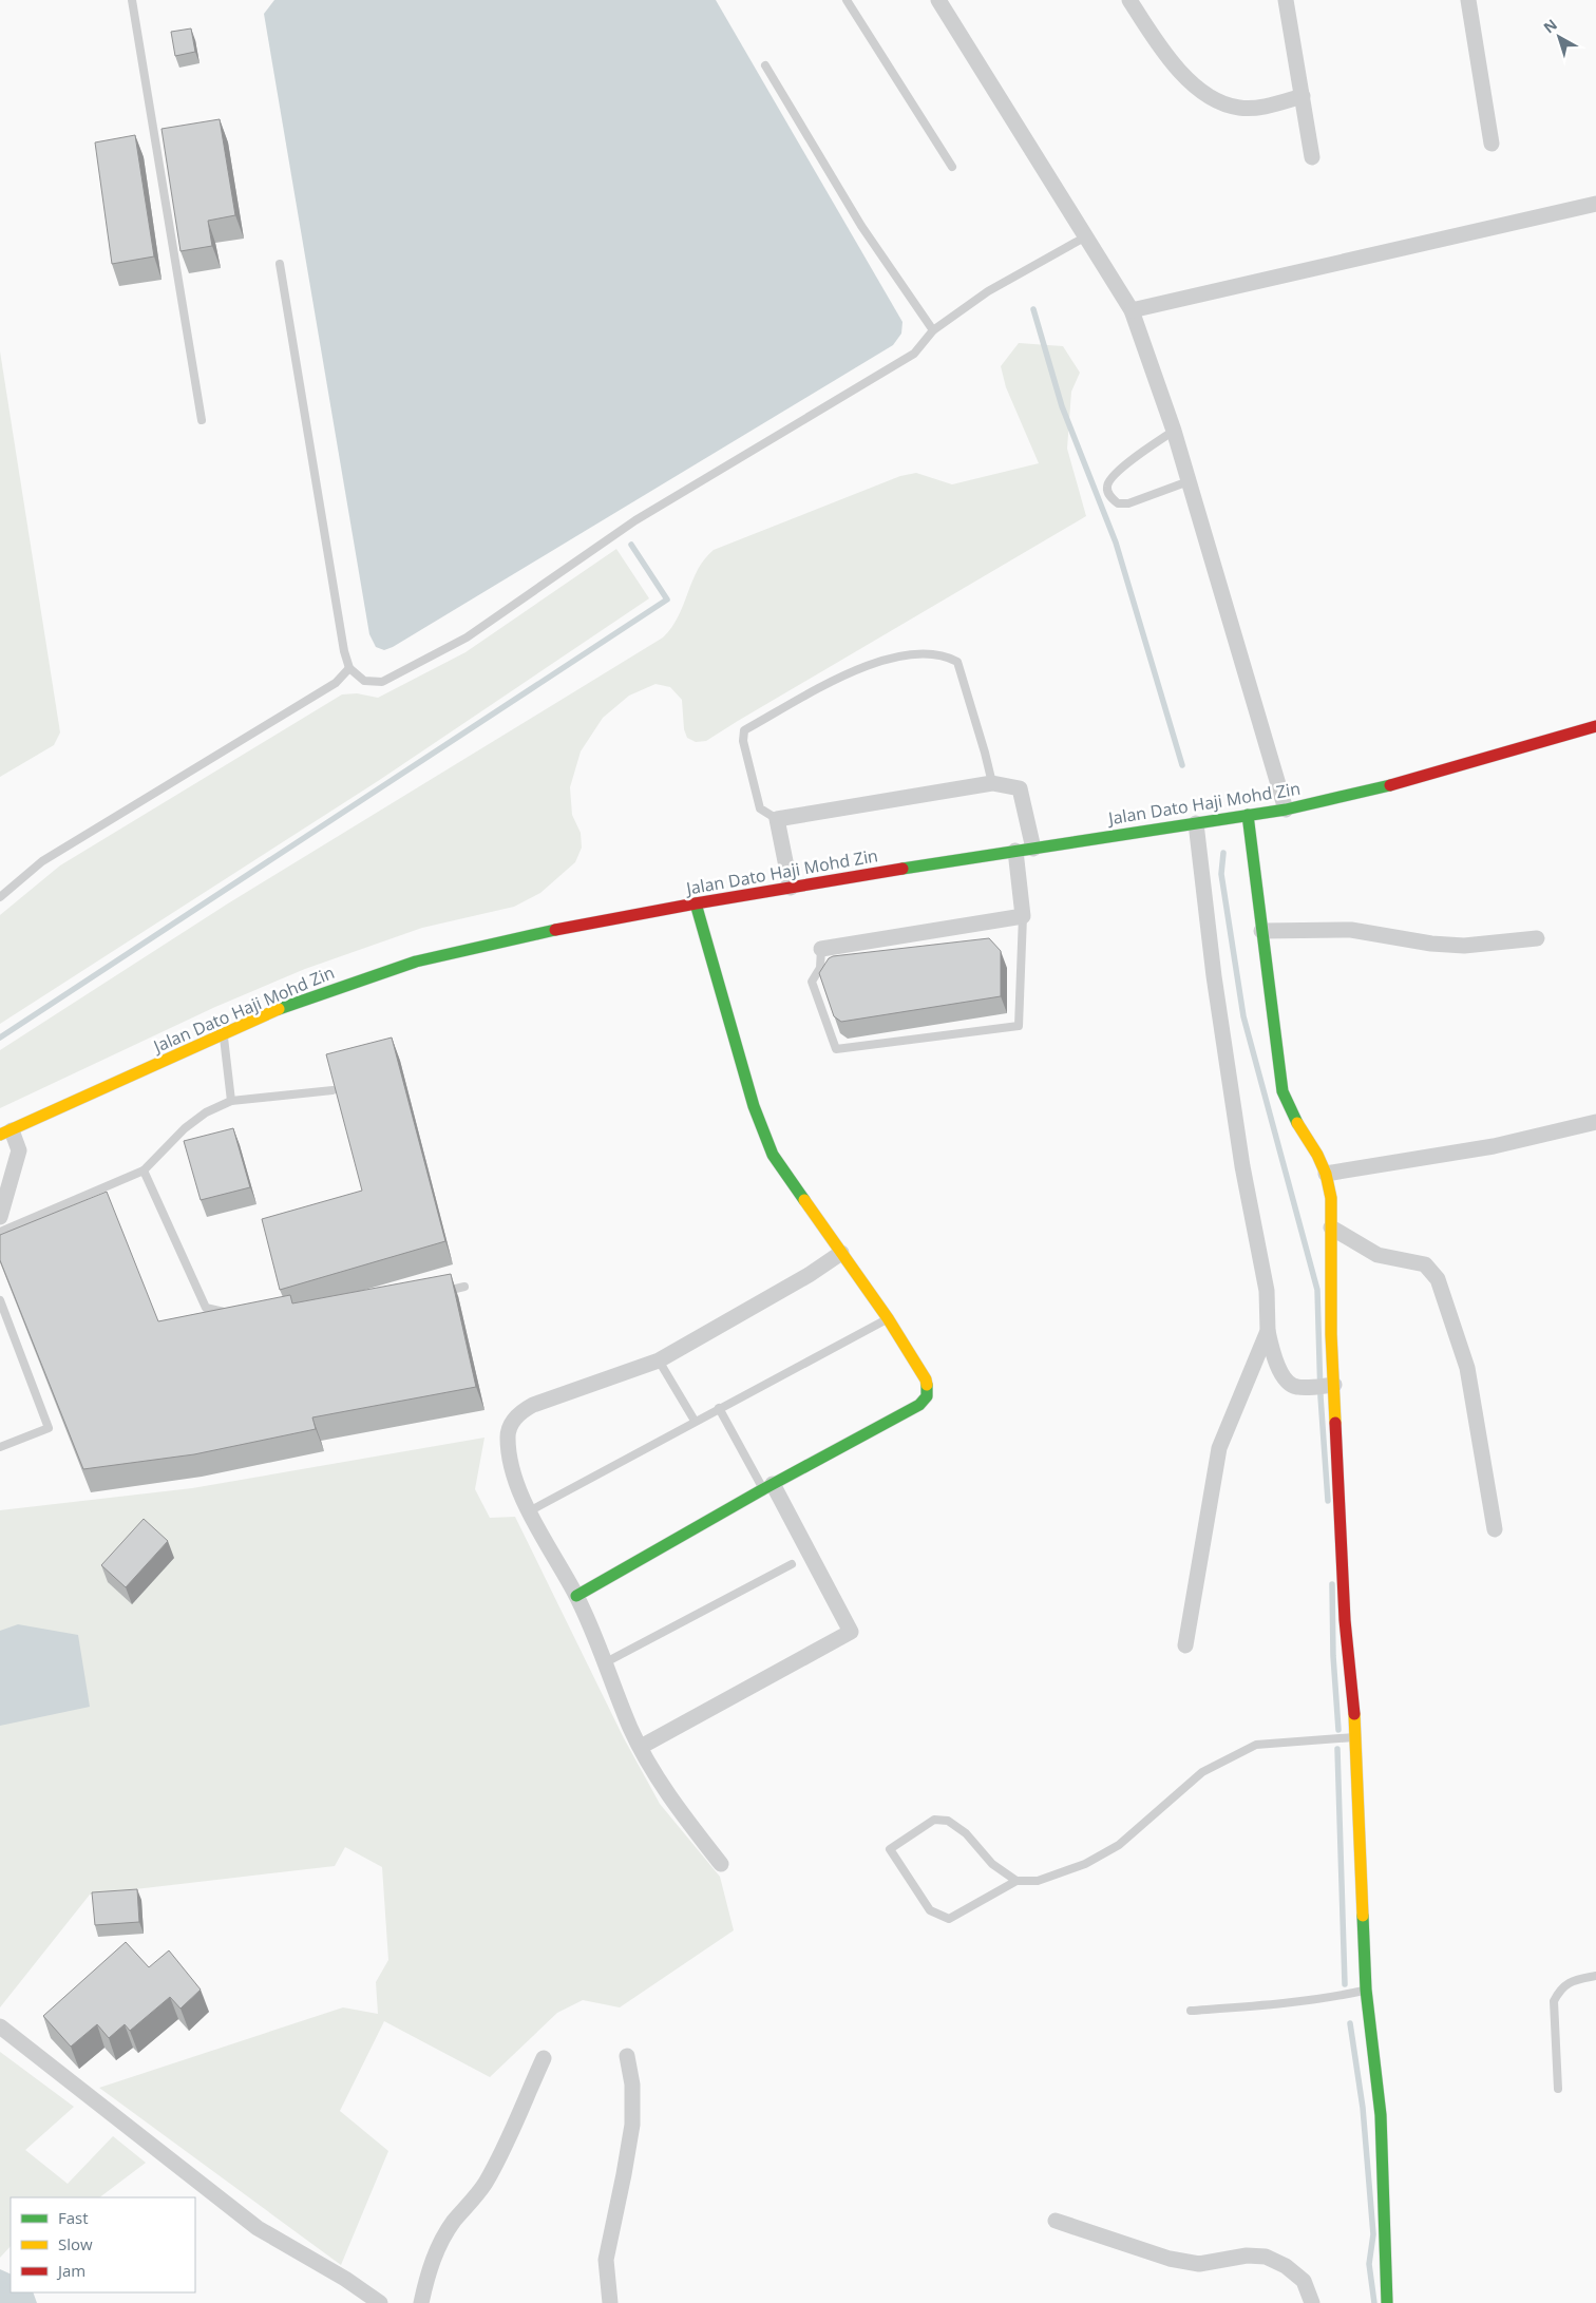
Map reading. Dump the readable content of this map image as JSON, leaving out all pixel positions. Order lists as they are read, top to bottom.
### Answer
{
  "streets": {
    "street": ["Jalan Dato Haji Mohd Zin"]
  },
  "legend": ["Fast", "Slow", "Jam"],
  "north": "top left"
}
